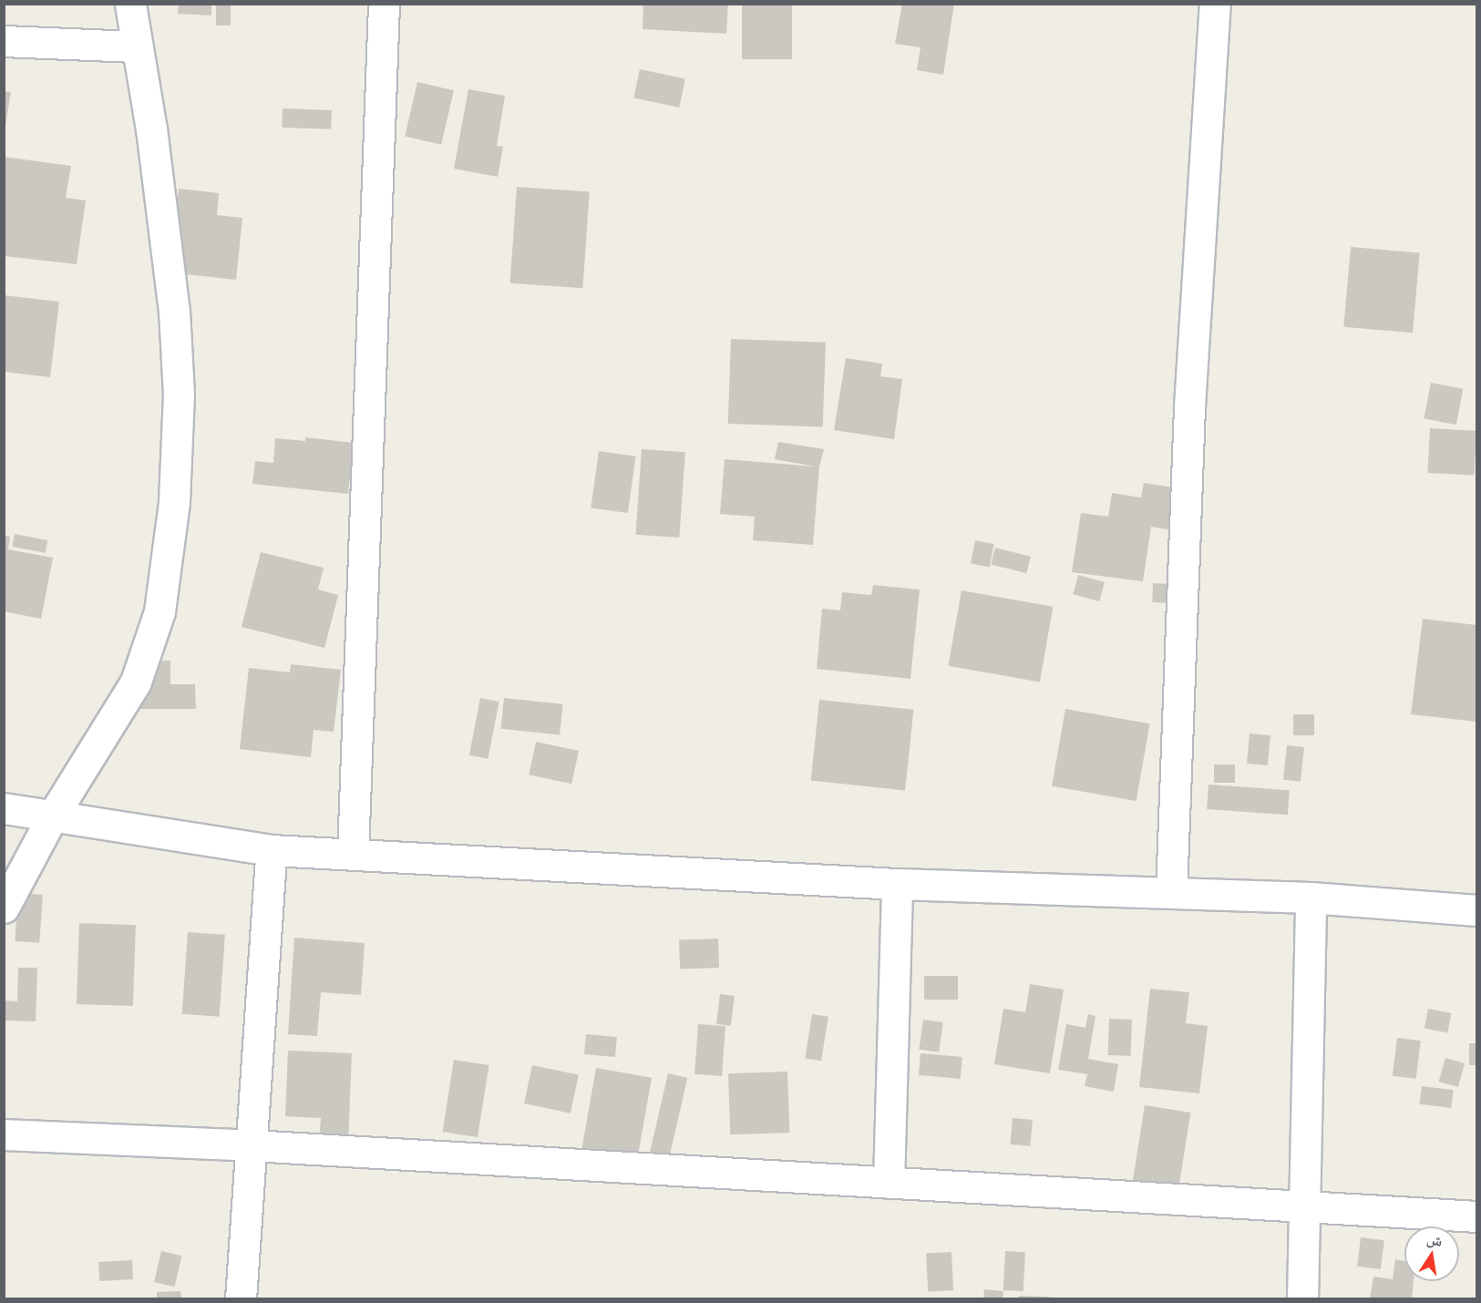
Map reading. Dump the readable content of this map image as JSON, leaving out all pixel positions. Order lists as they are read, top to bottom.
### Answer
{
  "north": "top"
}
